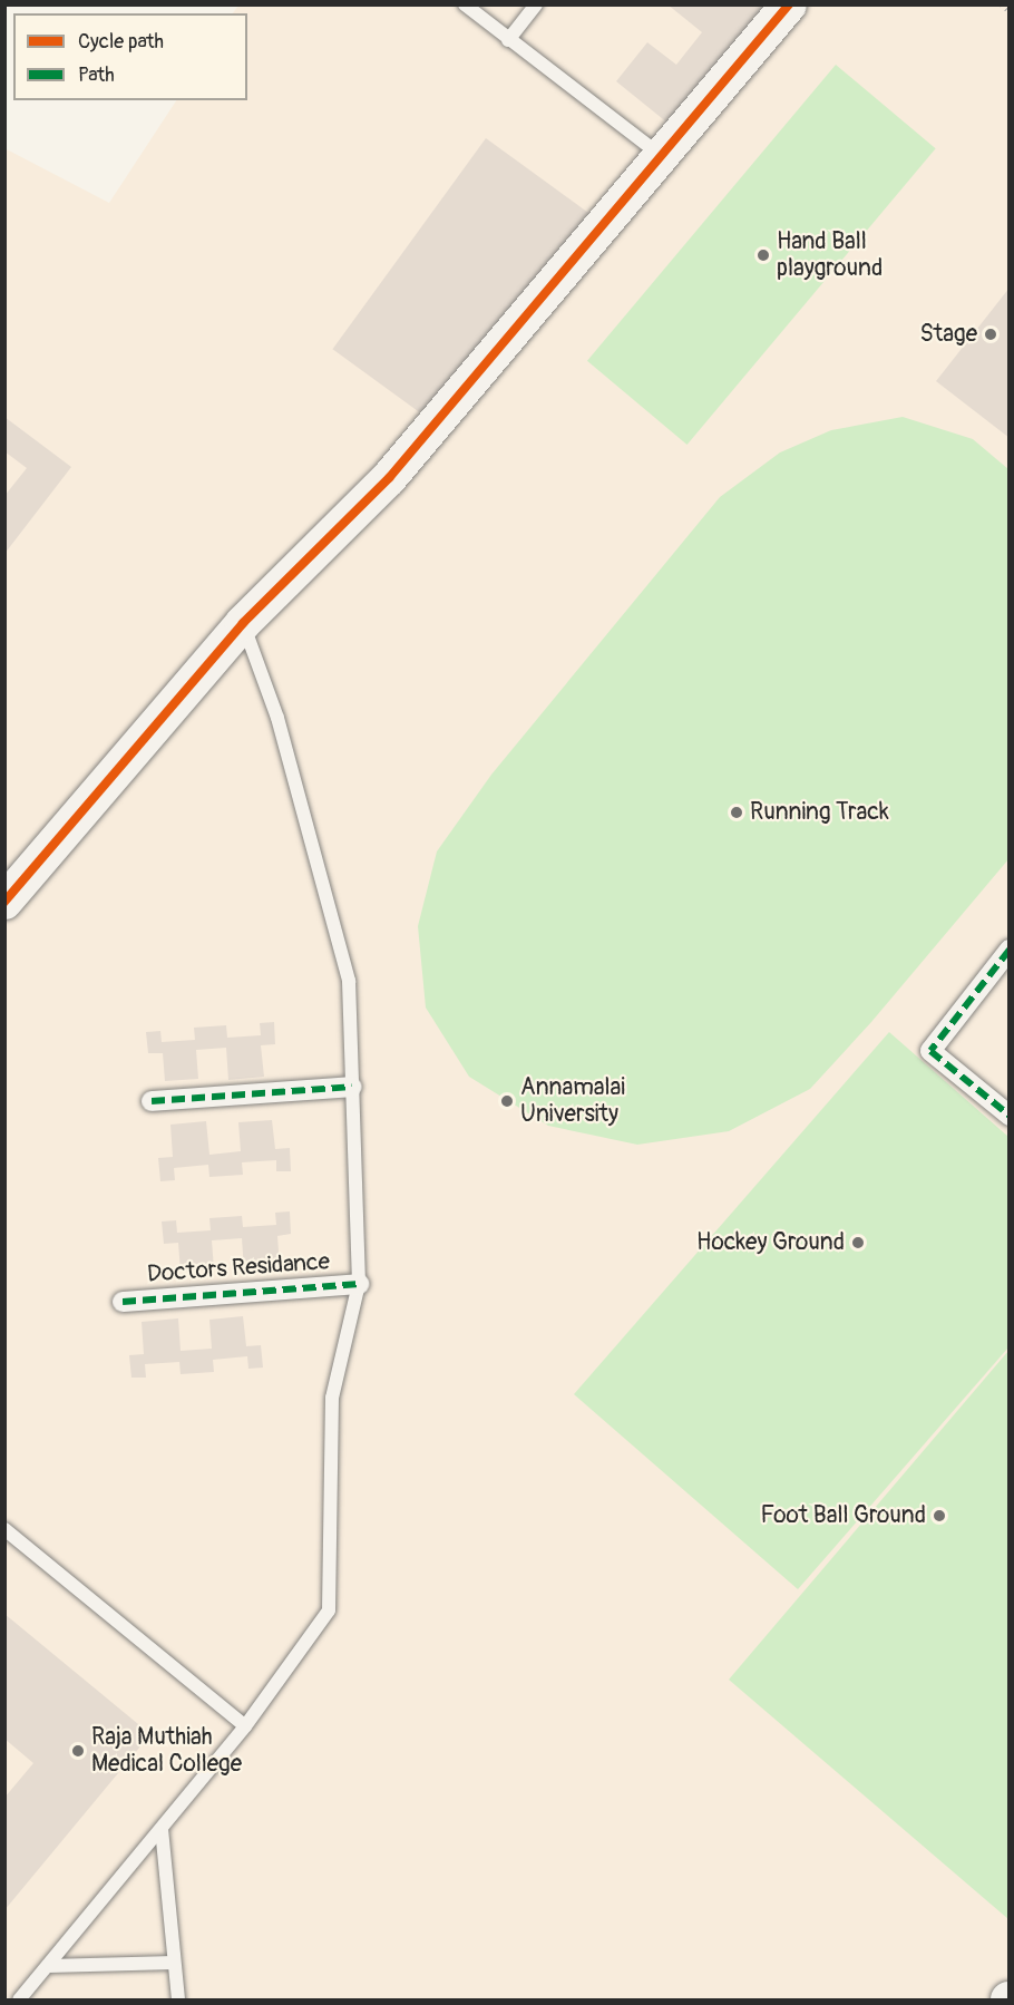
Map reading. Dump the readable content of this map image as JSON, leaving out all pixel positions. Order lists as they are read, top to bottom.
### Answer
{
  "streets": {
    "street": ["Doctors Residance"]
  },
  "places": [
    "Hand Ball playground",
    "Stage",
    "Running Track",
    "Annamalai University",
    "Hockey Ground",
    "Foot Ball Ground",
    "Raja Muthiah Medical College"
  ],
  "legend": ["Cycle path", "Path"]
}
